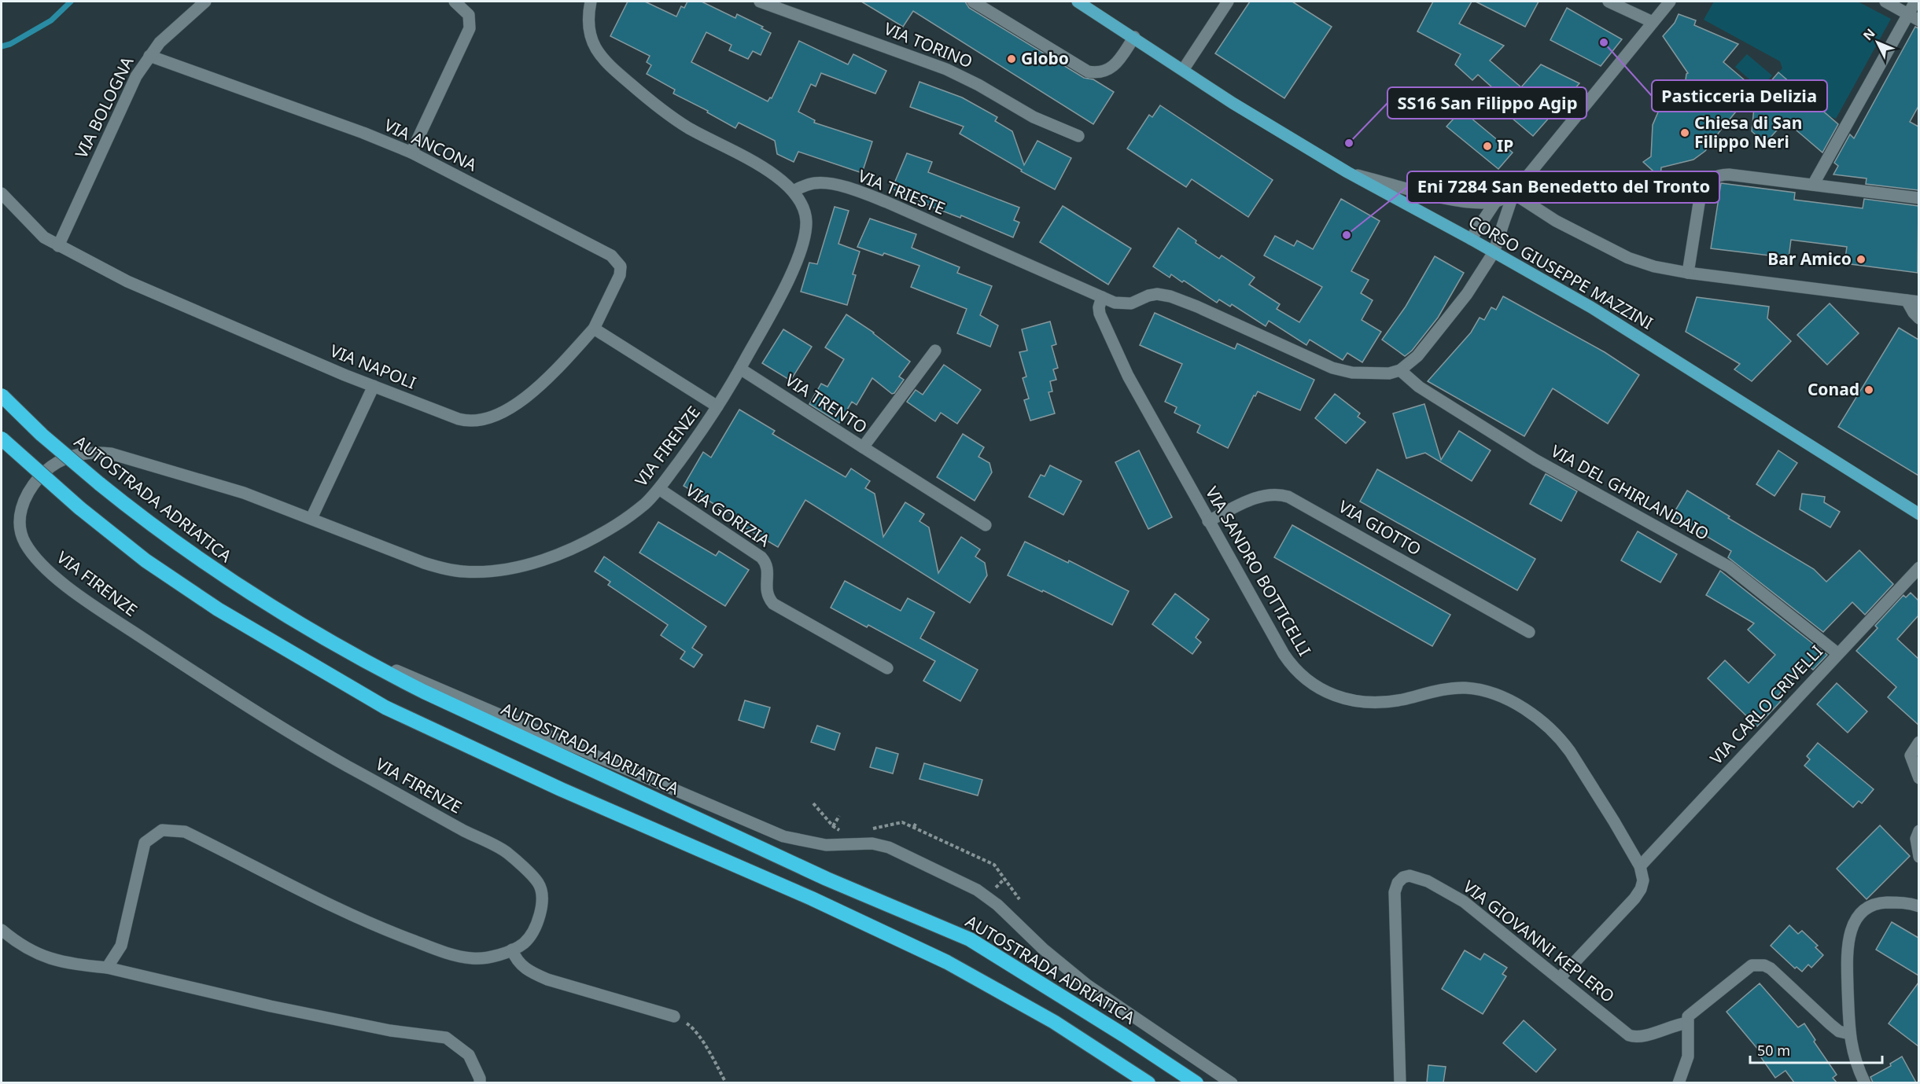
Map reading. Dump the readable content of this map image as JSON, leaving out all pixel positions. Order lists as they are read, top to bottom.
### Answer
{
  "streets": {
    "highway": ["AUTOSTRADA ADRIATICA"],
    "main road": ["CORSO GIUSEPPE MAZZINI"],
    "street": [
      "VIA TORINO",
      "VIA BOLOGNA",
      "VIA ANCONA",
      "VIA TRIESTE",
      "VIA NAPOLI",
      "VIA TRENTO",
      "VIA FIRENZE",
      "VIA DEL GHIRLANDAIO",
      "VIA GORIZIA",
      "VIA GIOTTO",
      "VIA SANDRO BOTTICELLI",
      "VIA CARLO CRIVELLI",
      "VIA GIOVANNI KEPLERO"
    ]
  },
  "crossings": [
    ["VIA BOLOGNA", "VIA ANCONA"],
    ["VIA BOLOGNA", "VIA NAPOLI"],
    ["VIA ANCONA", "VIA NAPOLI"],
    ["VIA TRIESTE", "VIA FIRENZE"],
    ["VIA TRIESTE", "VIA SANDRO BOTTICELLI"],
    ["VIA TRENTO", "VIA FIRENZE"],
    ["VIA FIRENZE", "VIA GORIZIA"],
    ["VIA DEL GHIRLANDAIO", "VIA CARLO CRIVELLI"],
    ["VIA GIOTTO", "VIA SANDRO BOTTICELLI"],
    ["VIA SANDRO BOTTICELLI", "VIA CARLO CRIVELLI"],
    ["VIA SANDRO BOTTICELLI", "VIA GIOVANNI KEPLERO"]
  ],
  "places": [
    "Pasticceria Delizia",
    "Globo",
    "Chiesa di San Filippo Neri",
    "SS16 San Filippo Agip",
    "IP",
    "Eni 7284 San Benedetto del Tronto",
    "Bar Amico",
    "Conad"
  ],
  "scale_bar": "50 m",
  "north": "top left"
}
